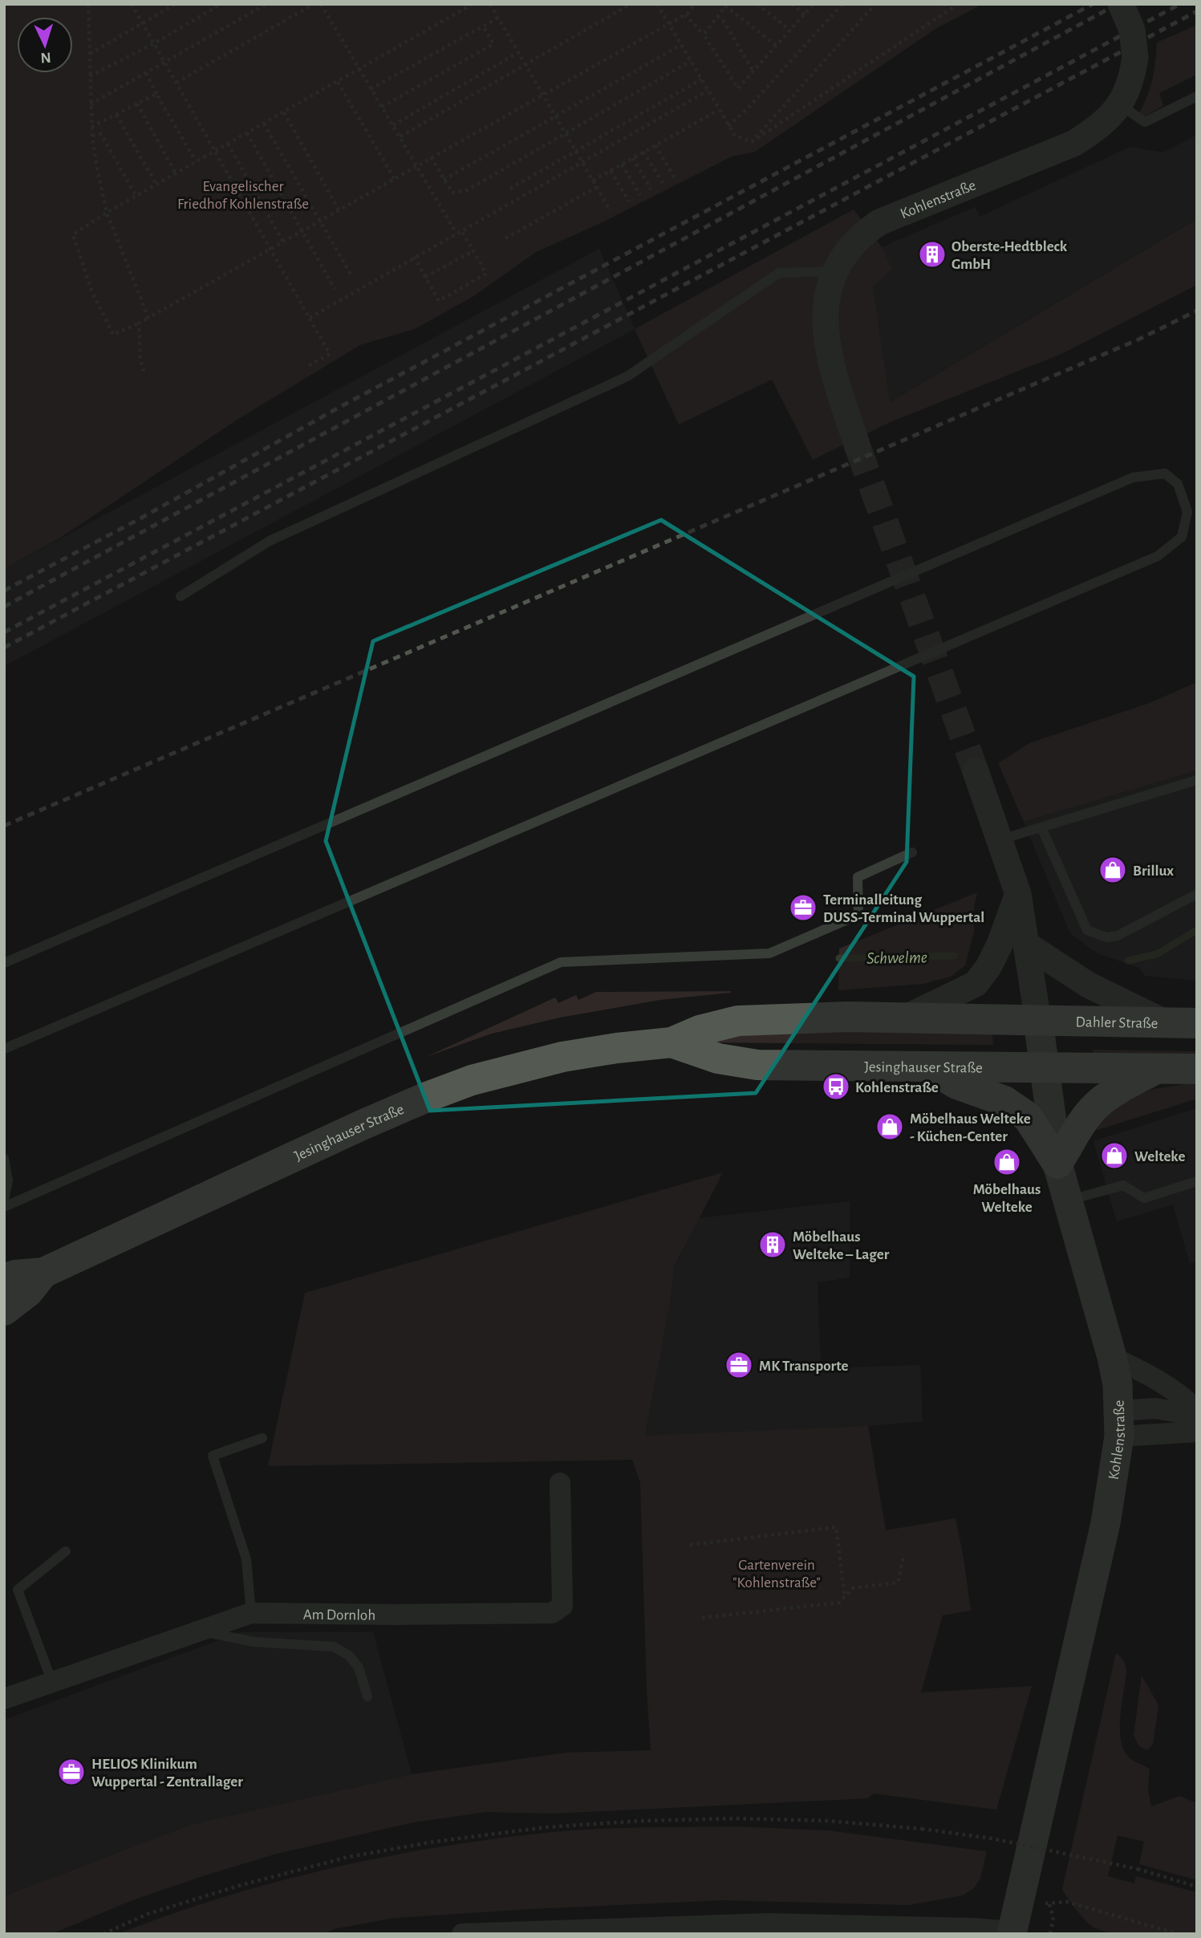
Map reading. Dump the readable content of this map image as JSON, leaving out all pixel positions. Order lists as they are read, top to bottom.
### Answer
{
  "streets": {
    "main road": ["Kohlenstraße", "Dahler Straße", "Jesinghauser Straße"],
    "street": ["Am Dornloh"]
  },
  "crossings": [
    ["Kohlenstraße", "Dahler Straße"],
    ["Kohlenstraße", "Jesinghauser Straße"],
    ["Dahler Straße", "Jesinghauser Straße"]
  ],
  "water": ["Schwelme"],
  "parks": ["Evangelischer Friedhof Kohlenstraße", "Gartenverein \"Kohlenstraße\""],
  "places": {
    "building": ["Oberste-Hedtbleck GmbH", "Möbelhaus Welteke – Lager"],
    "shop": [
      "Brillux",
      "Möbelhaus Welteke - Küchen-Center",
      "Welteke",
      "Möbelhaus Welteke"
    ],
    "office": ["Terminalleitung DUSS-Terminal Wuppertal", "MK Transporte", "HELIOS Klinikum Wuppertal - Zentrallager"],
    "bus stop": ["Kohlenstraße"]
  },
  "north": "bottom"
}
